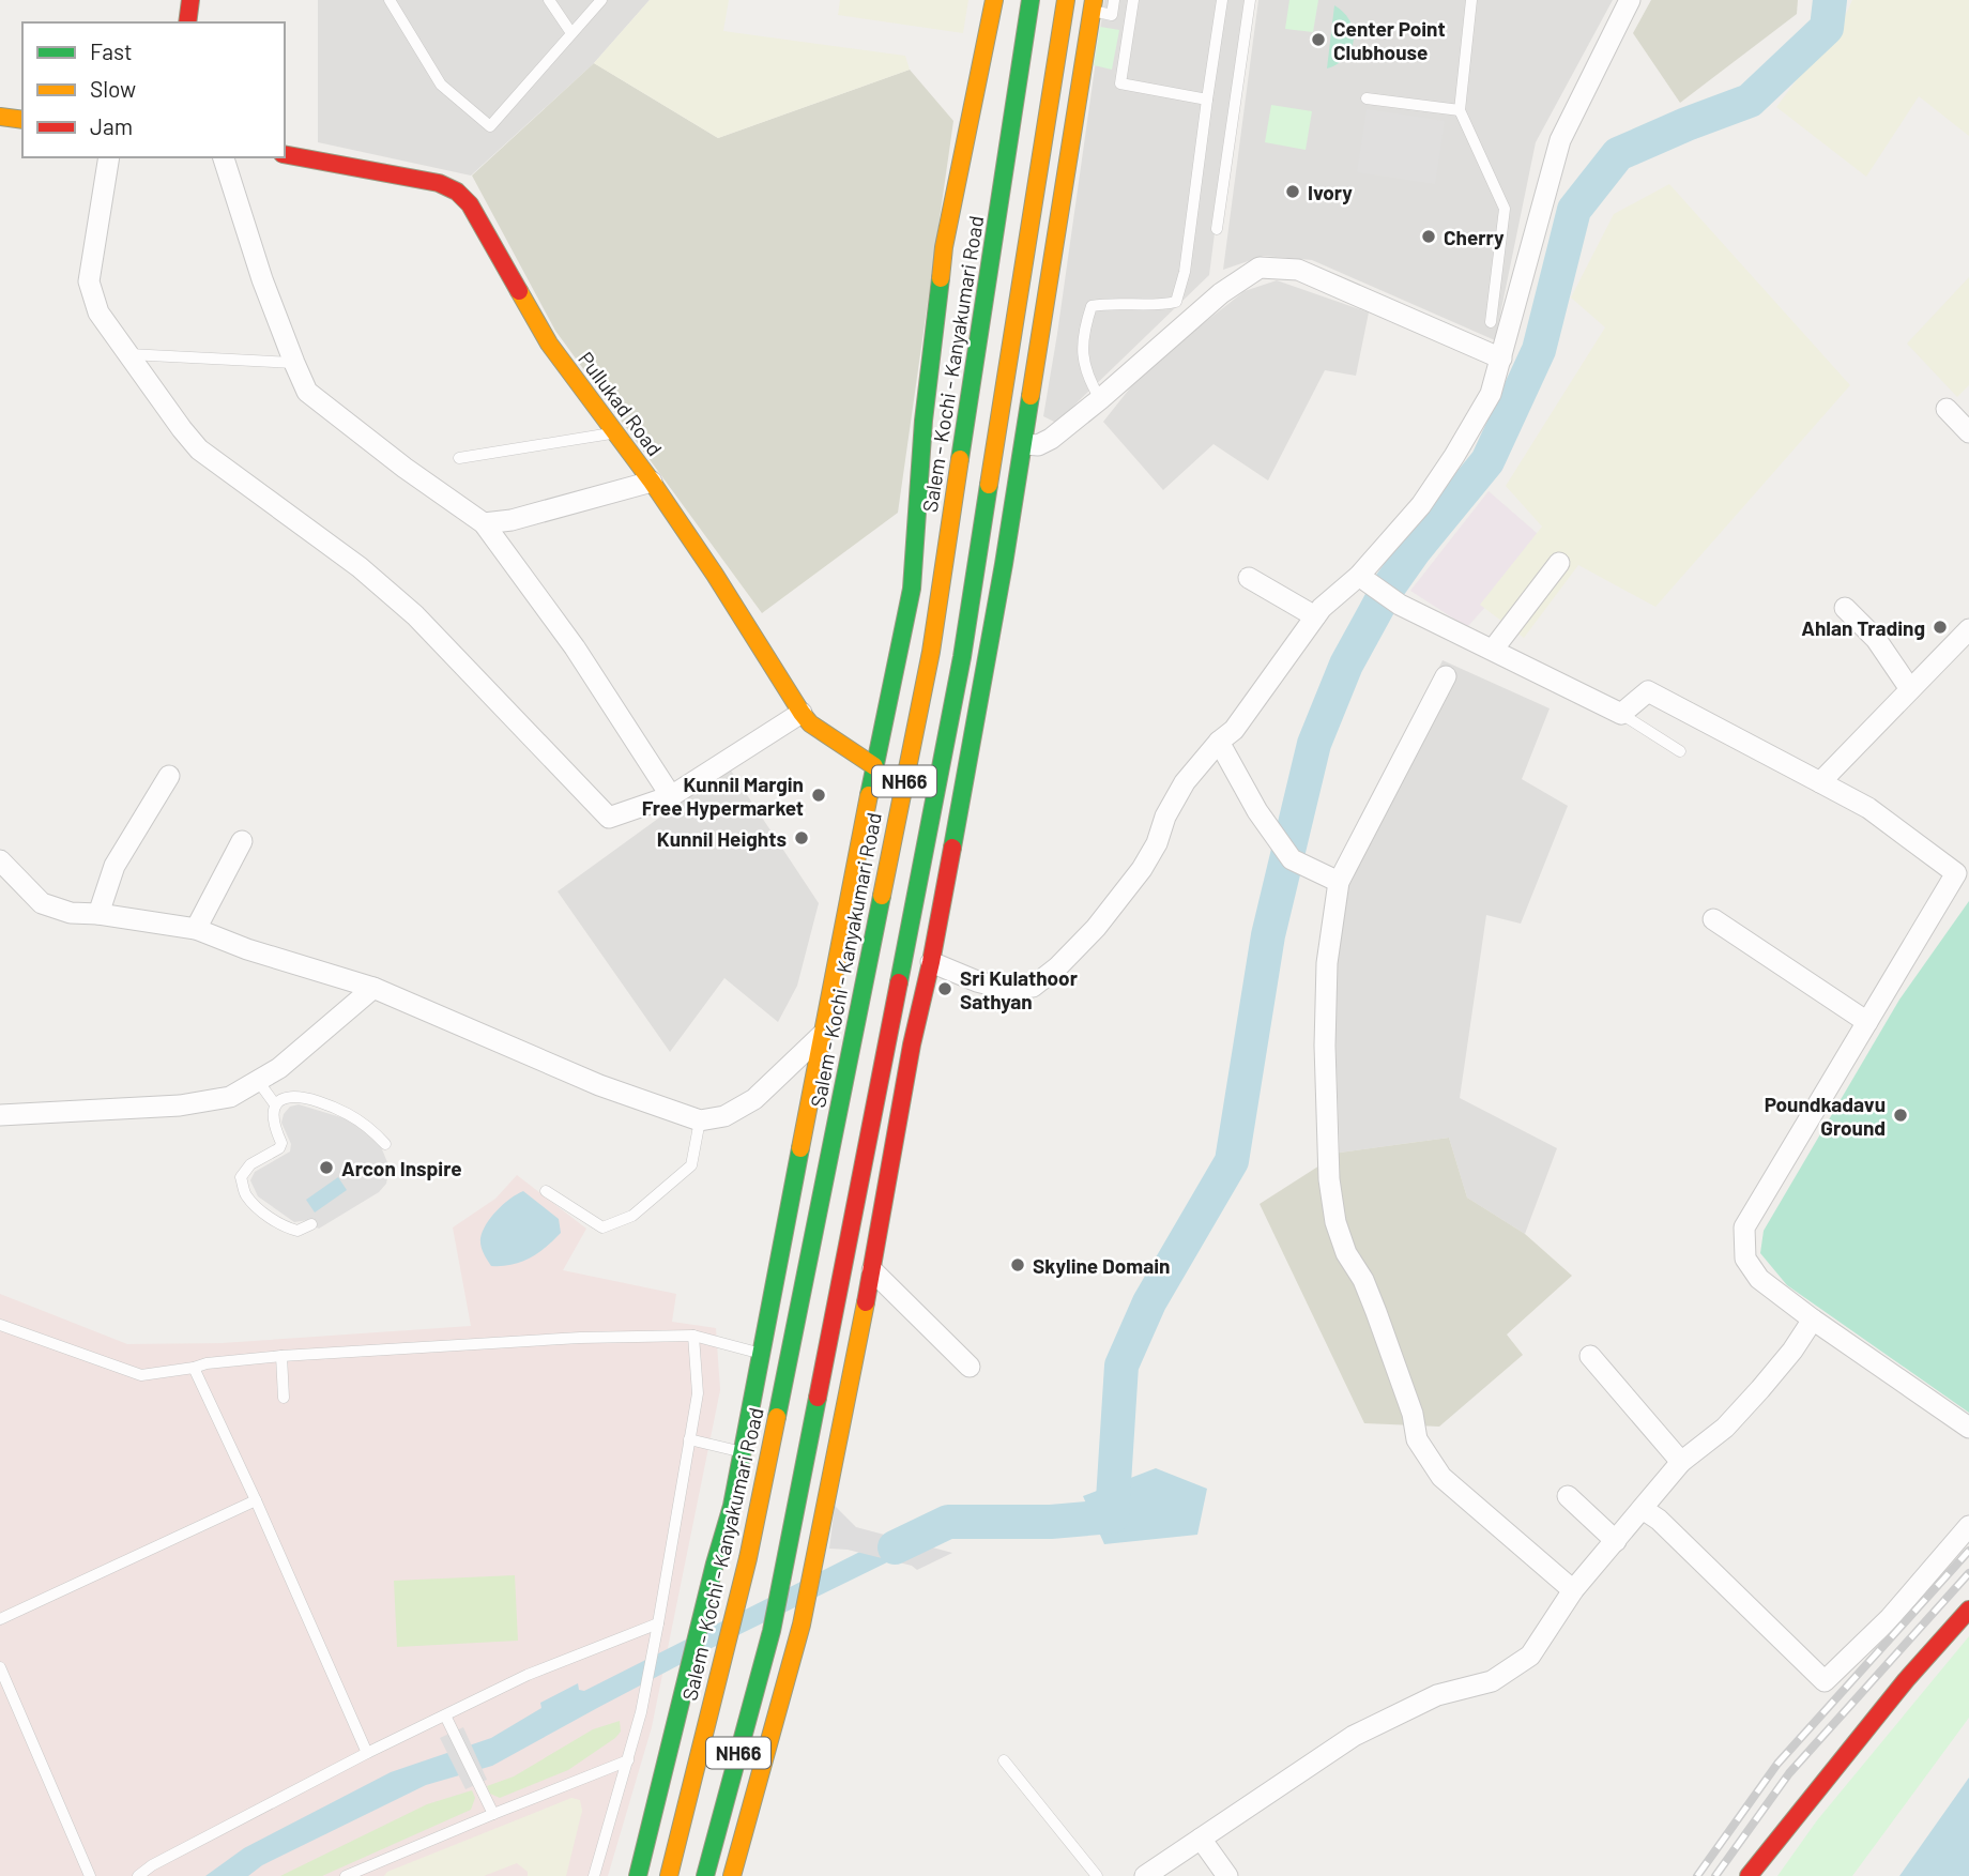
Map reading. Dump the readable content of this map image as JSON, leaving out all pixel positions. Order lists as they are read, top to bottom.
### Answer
{
  "streets": {
    "main road": ["Salem - Kochi - Kanyakumari Road", "Pullukad Road", "NH66"]
  },
  "places": [
    "Center Point Clubhouse",
    "Ivory",
    "Cherry",
    "Ahlan Trading",
    "Kunnil Margin Free Hypermarket",
    "Kunnil Heights",
    "Sri Kulathoor Sathyan",
    "Poundkadavu Ground",
    "Arcon Inspire",
    "Skyline Domain"
  ],
  "legend": ["Fast", "Slow", "Jam"]
}
